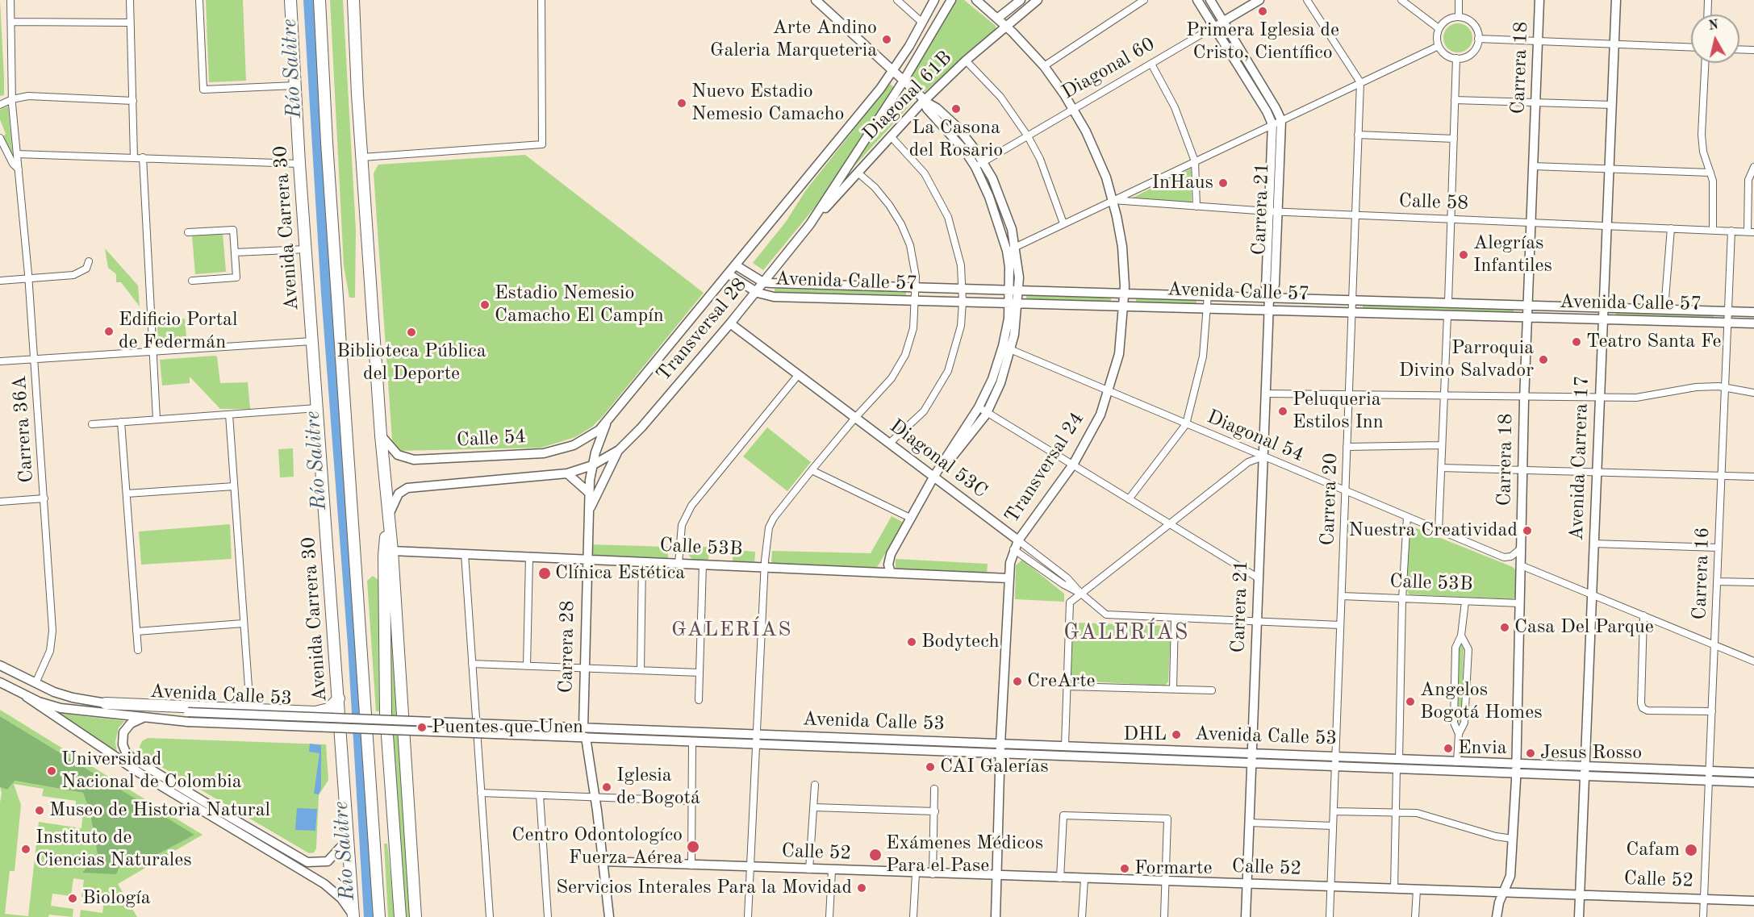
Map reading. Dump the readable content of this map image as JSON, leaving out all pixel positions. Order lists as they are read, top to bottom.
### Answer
{
  "streets": {
    "highway": ["Avenida Carrera 30"],
    "main road": [
      "Carrera 18",
      "Diagonal 60",
      "Diagonal 61B",
      "Carrera 21",
      "Avenida Calle 57",
      "Transversal 28",
      "Calle 54",
      "Avenida Carrera 17",
      "Diagonal 53C",
      "Transversal 24",
      "Calle 53B",
      "Carrera 28",
      "Avenida Calle 53",
      "Calle 52"
    ],
    "street": [
      "Calle 58",
      "Carrera 36A",
      "Diagonal 54",
      "Carrera 20",
      "Carrera 16"
    ]
  },
  "crossings": [
    ["Carrera 18", "Calle 58"],
    ["Carrera 18", "Avenida Calle 57"],
    ["Carrera 18", "Diagonal 54"],
    ["Carrera 18", "Calle 53B"],
    ["Carrera 18", "Avenida Calle 53"],
    ["Carrera 18", "Calle 52"],
    ["Diagonal 60", "Transversal 24"],
    ["Diagonal 61B", "Transversal 28"],
    ["Diagonal 61B", "Transversal 24"],
    ["Calle 58", "Carrera 21"],
    ["Calle 58", "Avenida Carrera 17"],
    ["Calle 58", "Transversal 24"],
    ["Calle 58", "Carrera 20"],
    ["Calle 58", "Carrera 16"],
    ["Carrera 21", "Avenida Calle 57"],
    ["Carrera 21", "Diagonal 54"],
    ["Carrera 21", "Avenida Calle 53"],
    ["Carrera 21", "Calle 52"],
    ["Avenida Calle 57", "Transversal 28"],
    ["Avenida Calle 57", "Avenida Carrera 17"],
    ["Avenida Calle 57", "Transversal 24"],
    ["Avenida Calle 57", "Carrera 20"],
    ["Avenida Calle 57", "Carrera 16"],
    ["Transversal 28", "Calle 54"],
    ["Transversal 28", "Diagonal 53C"],
    ["Transversal 28", "Carrera 28"],
    ["Carrera 36A", "Avenida Calle 53"],
    ["Diagonal 54", "Transversal 24"],
    ["Diagonal 54", "Carrera 20"],
    ["Calle 54", "Carrera 28"],
    ["Avenida Carrera 17", "Avenida Calle 53"],
    ["Avenida Carrera 17", "Calle 52"],
    ["Diagonal 53C", "Transversal 24"],
    ["Transversal 24", "Calle 53B"],
    ["Transversal 24", "Avenida Calle 53"],
    ["Transversal 24", "Calle 52"],
    ["Carrera 20", "Calle 53B"],
    ["Carrera 20", "Avenida Calle 53"],
    ["Carrera 20", "Calle 52"],
    ["Calle 53B", "Carrera 28"],
    ["Carrera 16", "Avenida Calle 53"],
    ["Carrera 16", "Calle 52"],
    ["Carrera 28", "Avenida Calle 53"]
  ],
  "districts": ["GALERÍAS", "GALERÍAS"],
  "water": ["Río Salitre"],
  "places": [
    "Primera Iglesia de Cristo, Científico",
    "Arte Andino Galeria Marqueteria",
    "Nuevo Estadio Nemesio Camacho",
    "La Casona del Rosario",
    "InHaus",
    "Alegrías Infantiles",
    "Estadio Nemesio Camacho El Campín",
    "Edificio Portal de Federmán",
    "Biblioteca Pública del Deporte",
    "Teatro Santa Fe",
    "Parroquia Divino Salvador",
    "Peluqueria Estilos Inn",
    "Nuestra Creatividad",
    "Clínica Estética",
    "Casa Del Parque",
    "Bodytech",
    "CreArte",
    "Angelos Bogotá Homes",
    "Puentes que Unen",
    "DHL",
    "Envia",
    "Jesus Rosso",
    "CAI Galerías",
    "Universidad Nacional de Colombia",
    "Iglesia de Bogotá",
    "Museo de Historia Natural",
    "Centro Odontologíco Fuerza Aérea",
    "Instituto de Ciencias Naturales",
    "Cafam",
    "Exámenes Médicos Para el Pase",
    "Formarte",
    "Servicios Interales Para la Movidad",
    "Biología"
  ],
  "north": "top"
}
